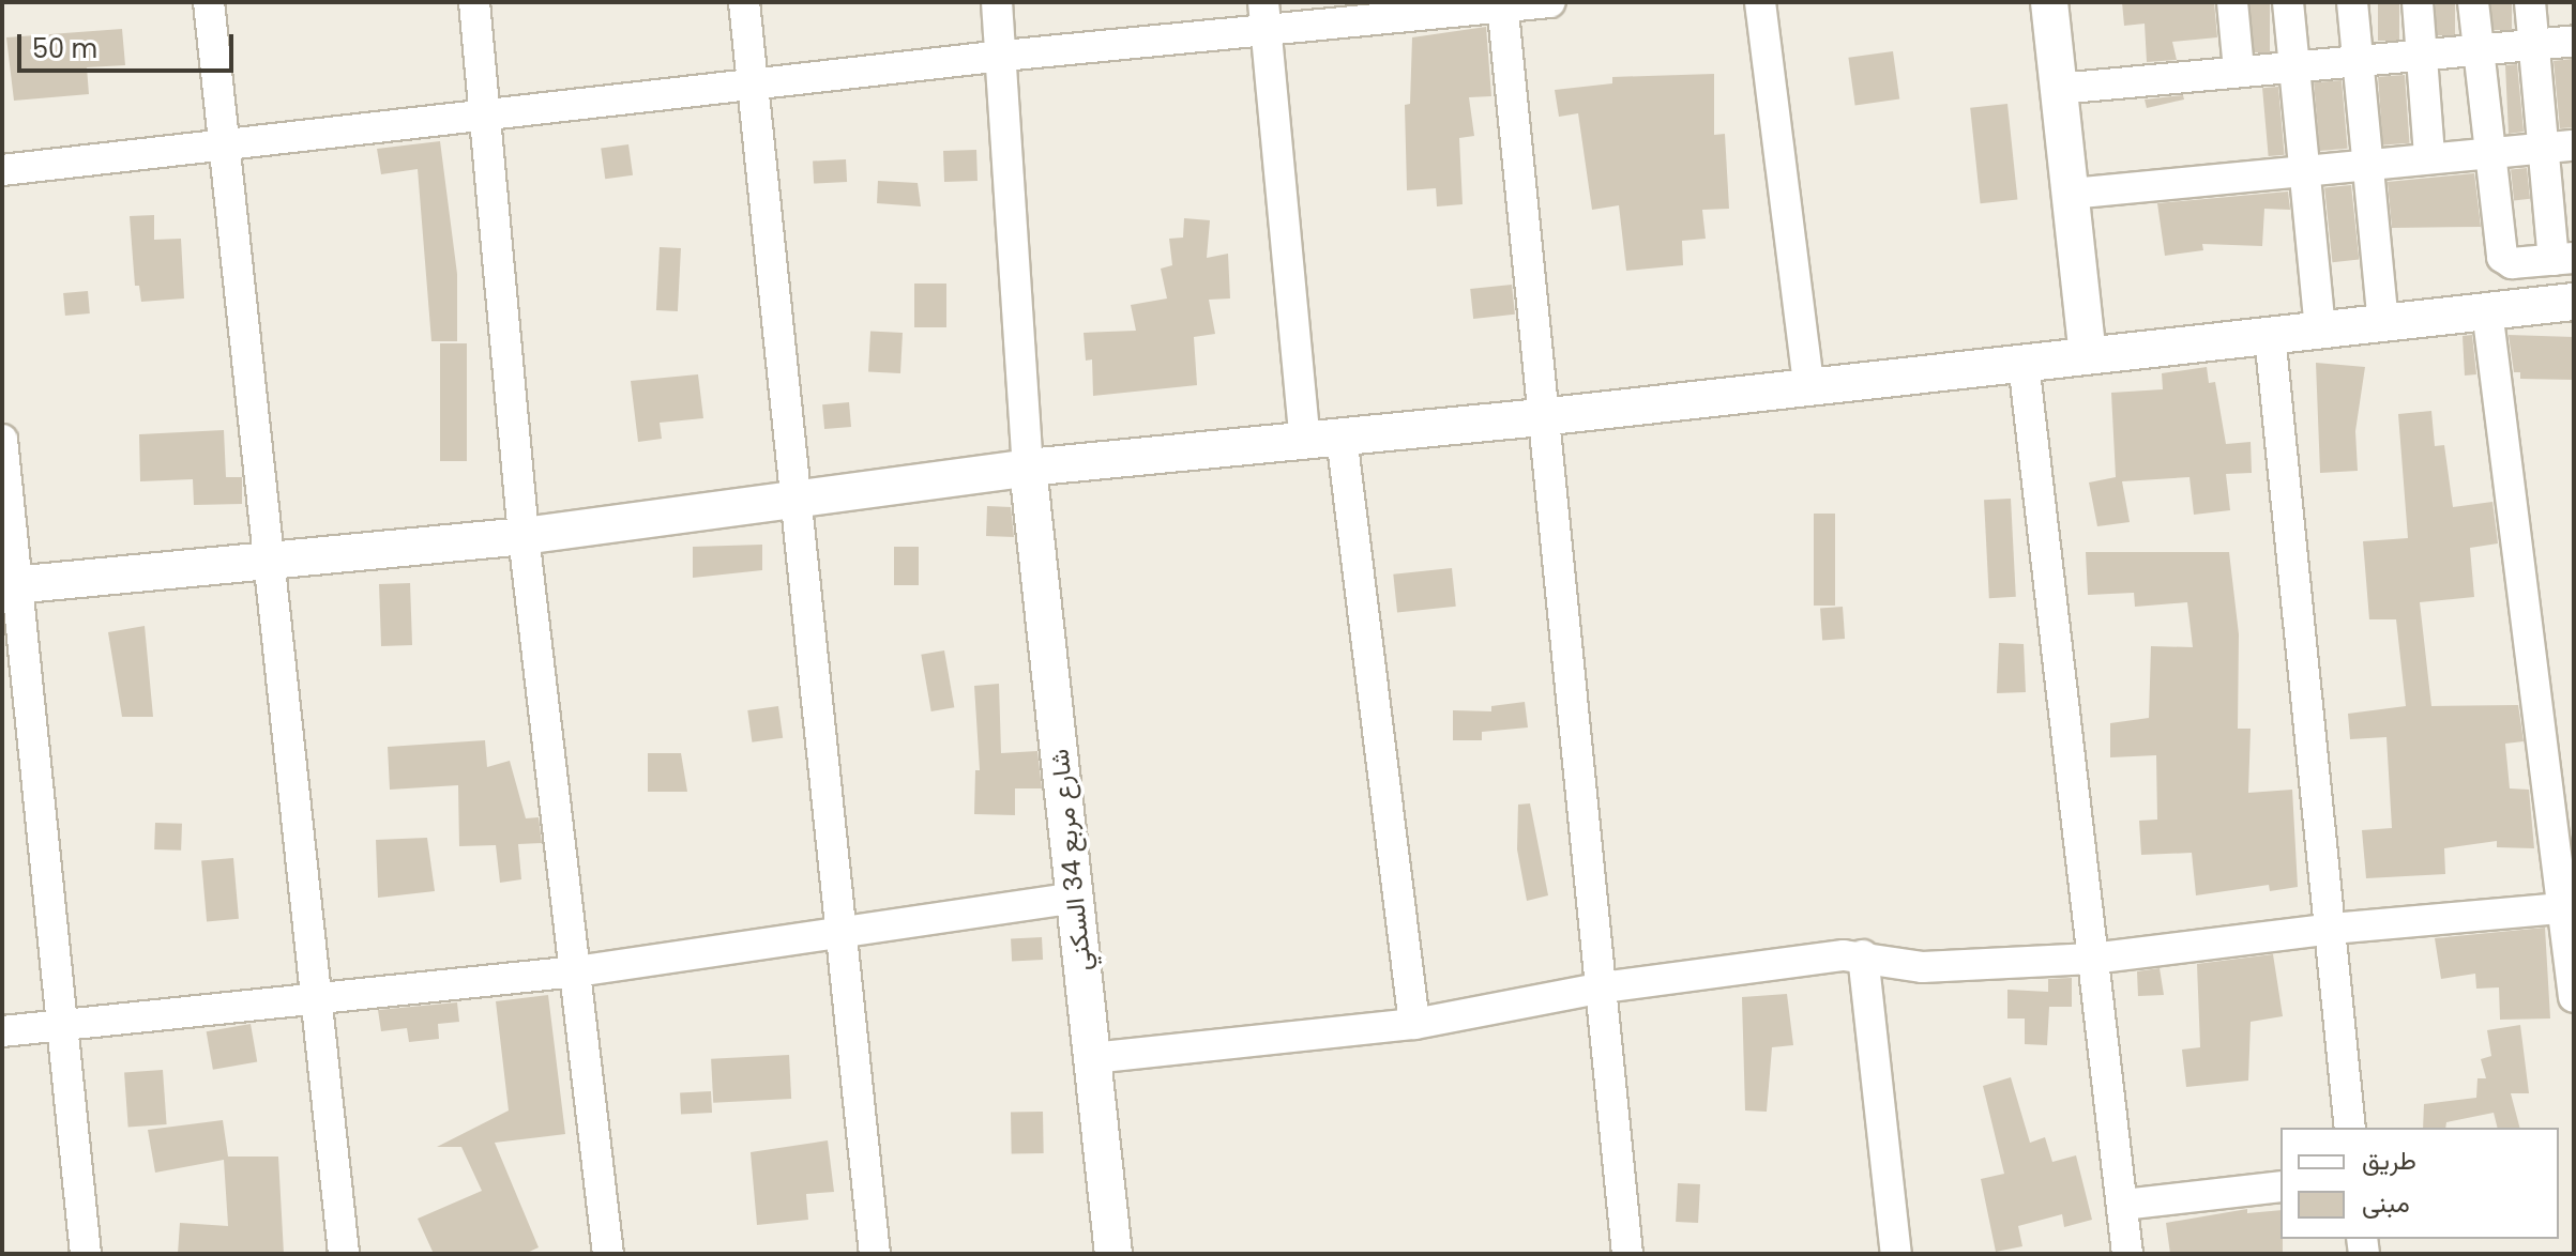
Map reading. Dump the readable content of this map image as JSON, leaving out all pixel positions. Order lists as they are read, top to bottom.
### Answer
{
  "streets": {
    "street": ["شارع مربع 34 السكني"]
  },
  "legend": ["طريق", "مبنى"],
  "scale_bar": "50 m"
}
